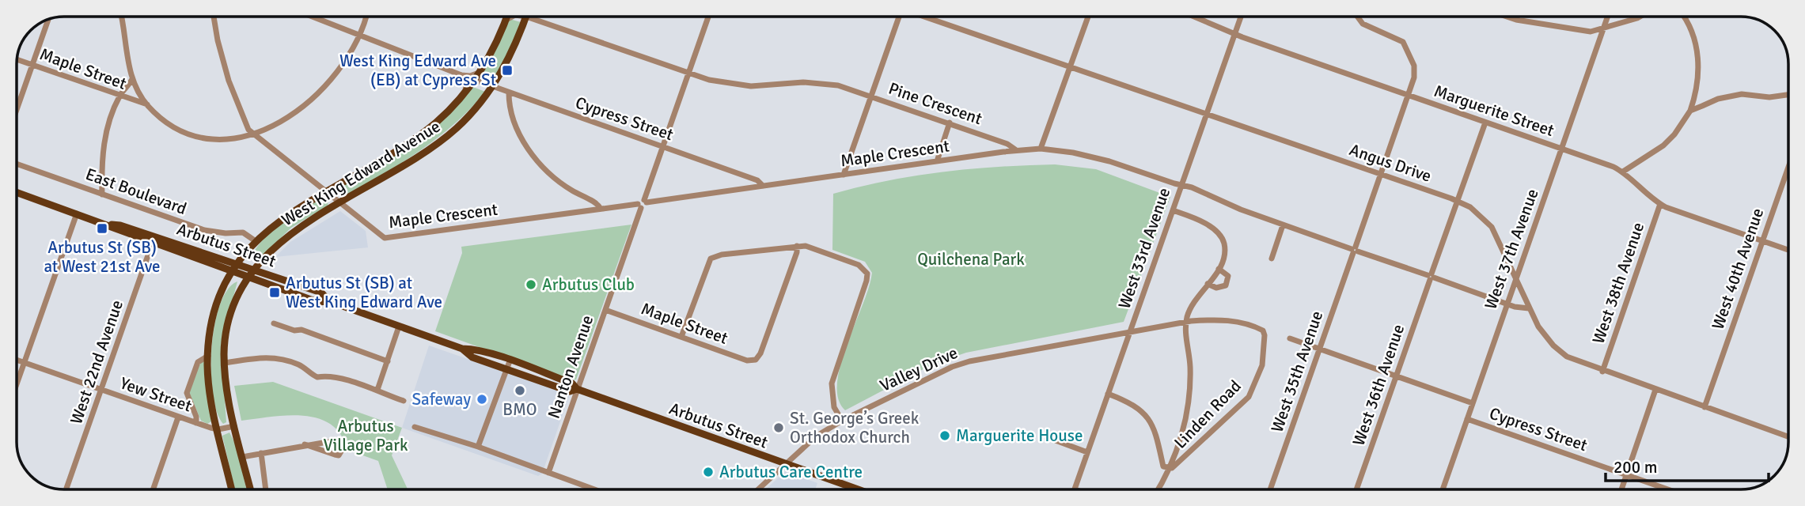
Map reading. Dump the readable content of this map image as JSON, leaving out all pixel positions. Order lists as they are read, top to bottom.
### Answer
{
  "streets": {
    "main road": ["West King Edward Avenue", "Arbutus Street"],
    "street": [
      "Maple Street",
      "Pine Crescent",
      "Marguerite Street",
      "Cypress Street",
      "Maple Crescent",
      "Angus Drive",
      "East Boulevard",
      "West 33rd Avenue",
      "West 37th Avenue",
      "West 40th Avenue",
      "West 38th Avenue",
      "West 22nd Avenue",
      "Nanton Avenue",
      "Valley Drive",
      "West 35th Avenue",
      "West 36th Avenue",
      "Yew Street",
      "Linden Road"
    ]
  },
  "crossings": [
    ["Maple Street", "Nanton Avenue"],
    ["Pine Crescent", "Maple Crescent"],
    ["Pine Crescent", "West King Edward Avenue"],
    ["Marguerite Street", "West 33rd Avenue"],
    ["Marguerite Street", "West 37th Avenue"],
    ["Marguerite Street", "West 40th Avenue"],
    ["Marguerite Street", "West 38th Avenue"],
    ["Marguerite Street", "West 35th Avenue"],
    ["Marguerite Street", "West 36th Avenue"],
    ["Cypress Street", "Maple Crescent"],
    ["Cypress Street", "West King Edward Avenue"],
    ["Cypress Street", "West 37th Avenue"],
    ["Cypress Street", "West 35th Avenue"],
    ["Cypress Street", "West 36th Avenue"],
    ["Maple Crescent", "West King Edward Avenue"],
    ["Maple Crescent", "Nanton Avenue"],
    ["Angus Drive", "West 33rd Avenue"],
    ["Angus Drive", "West 37th Avenue"],
    ["Angus Drive", "West 40th Avenue"],
    ["Angus Drive", "West 38th Avenue"],
    ["Angus Drive", "West 35th Avenue"],
    ["Angus Drive", "West 36th Avenue"],
    ["West King Edward Avenue", "East Boulevard"],
    ["West King Edward Avenue", "Arbutus Street"],
    ["West King Edward Avenue", "Yew Street"],
    ["Arbutus Street", "West 22nd Avenue"],
    ["Arbutus Street", "Nanton Avenue"],
    ["Arbutus Street", "Valley Drive"],
    ["West 33rd Avenue", "Valley Drive"],
    ["West 22nd Avenue", "Yew Street"]
  ],
  "parks": ["Quilchena Park", "Arbutus Village Park"],
  "places": {
    "transit": ["West King Edward Ave (EB) at Cypress St", "Arbutus St (SB) at West 21st Ave", "Arbutus St (SB) at West King Edward Ave"],
    "other": [
      "Arbutus Club",
      "BMO",
      "Safeway",
      "St. George’s Greek Orthodox Church",
      "Marguerite House",
      "Arbutus Care Centre"
    ]
  },
  "scale_bar": "200 m"
}
